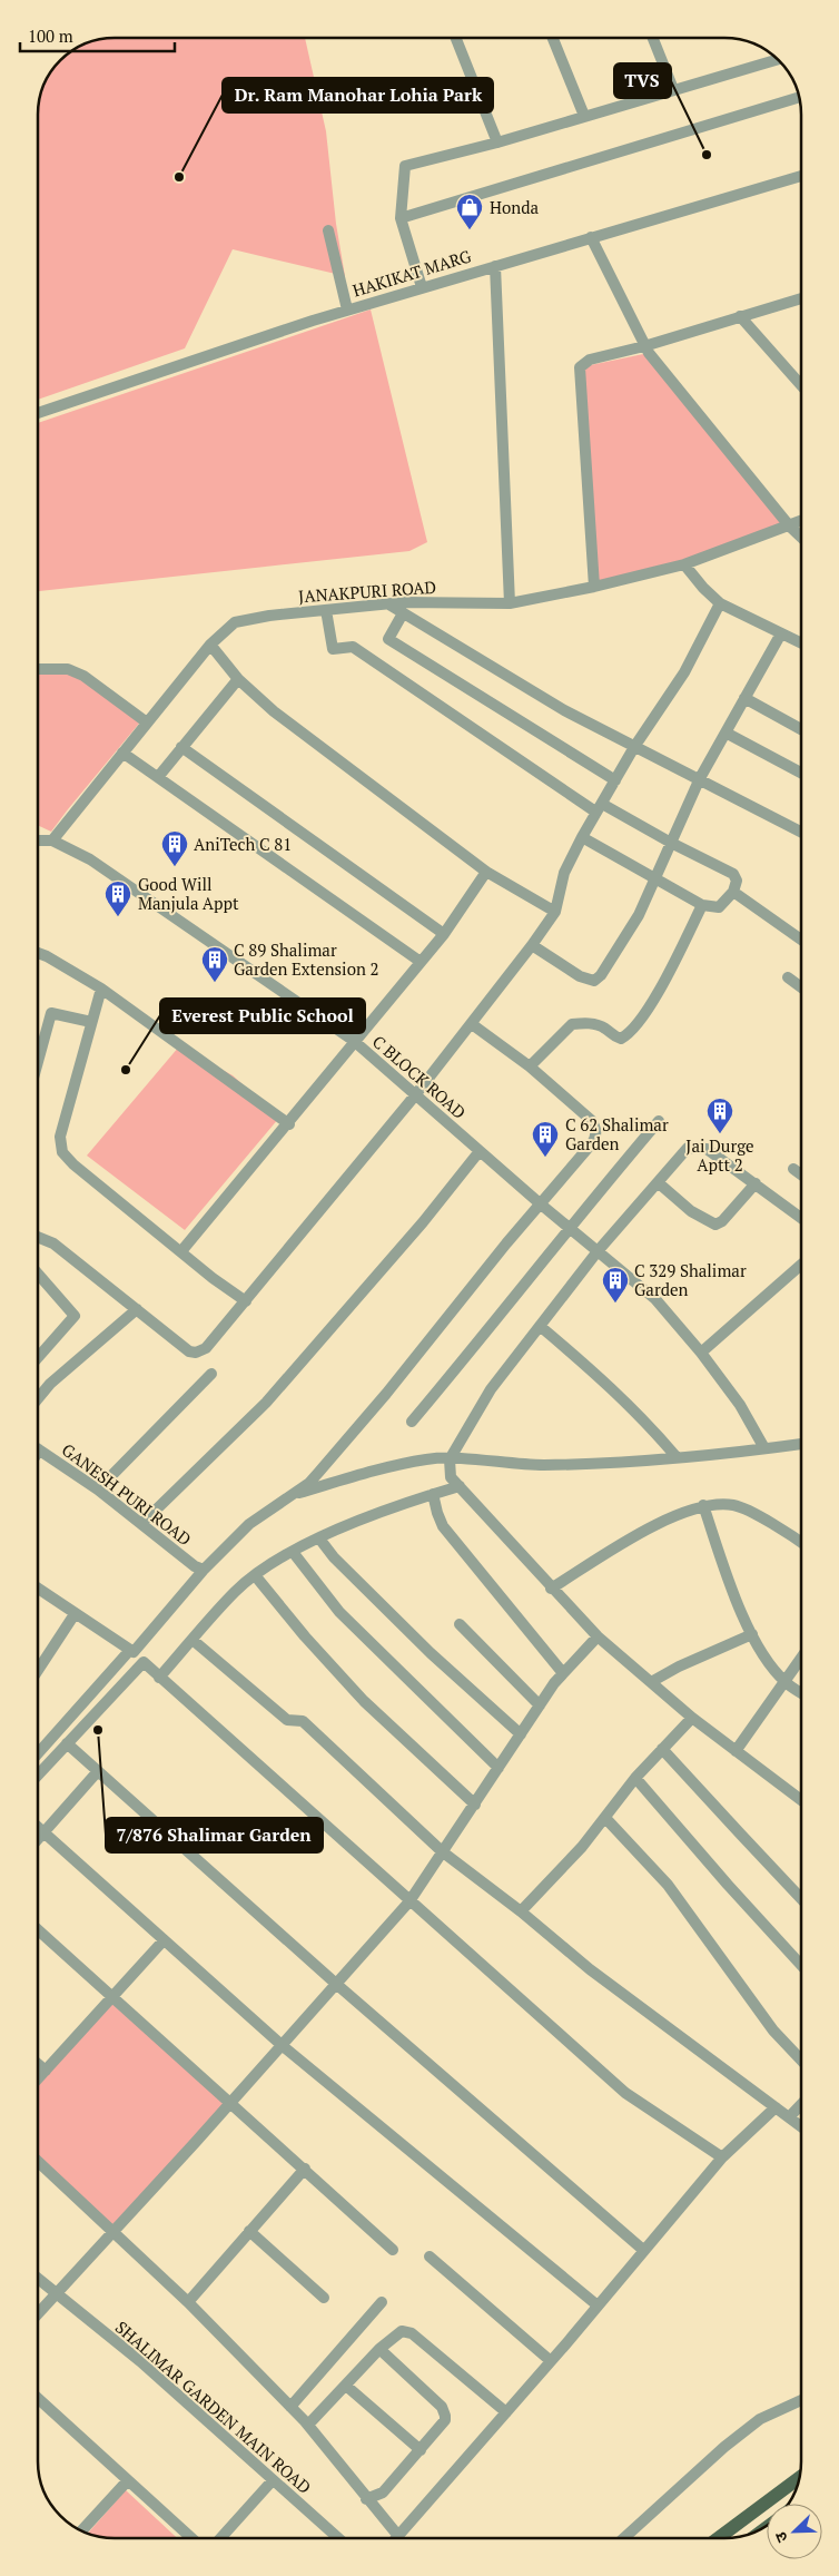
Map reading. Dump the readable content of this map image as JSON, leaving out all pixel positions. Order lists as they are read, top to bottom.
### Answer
{
  "streets": {
    "street": [
      "HAKIKAT MARG",
      "JANAKPURI ROAD",
      "C BLOCK ROAD",
      "GANESH PURI ROAD",
      "SHALIMAR GARDEN MAIN ROAD"
    ]
  },
  "crossings": [
    ["JANAKPURI ROAD", "C BLOCK ROAD"]
  ],
  "places": {
    "other": [
      "TVS",
      "Dr. Ram Manohar Lohia Park",
      "Everest Public School",
      "7/876 Shalimar Garden"
    ],
    "shop": ["Honda"],
    "building": [
      "AniTech C 81",
      "Good Will Manjula Appt",
      "C 89 Shalimar Garden Extension 2",
      "Jai Durge Aptt 2",
      "C 62 Shalimar Garden",
      "C 329 Shalimar Garden"
    ]
  },
  "scale_bar": "100 m",
  "north": "bottom left"
}
